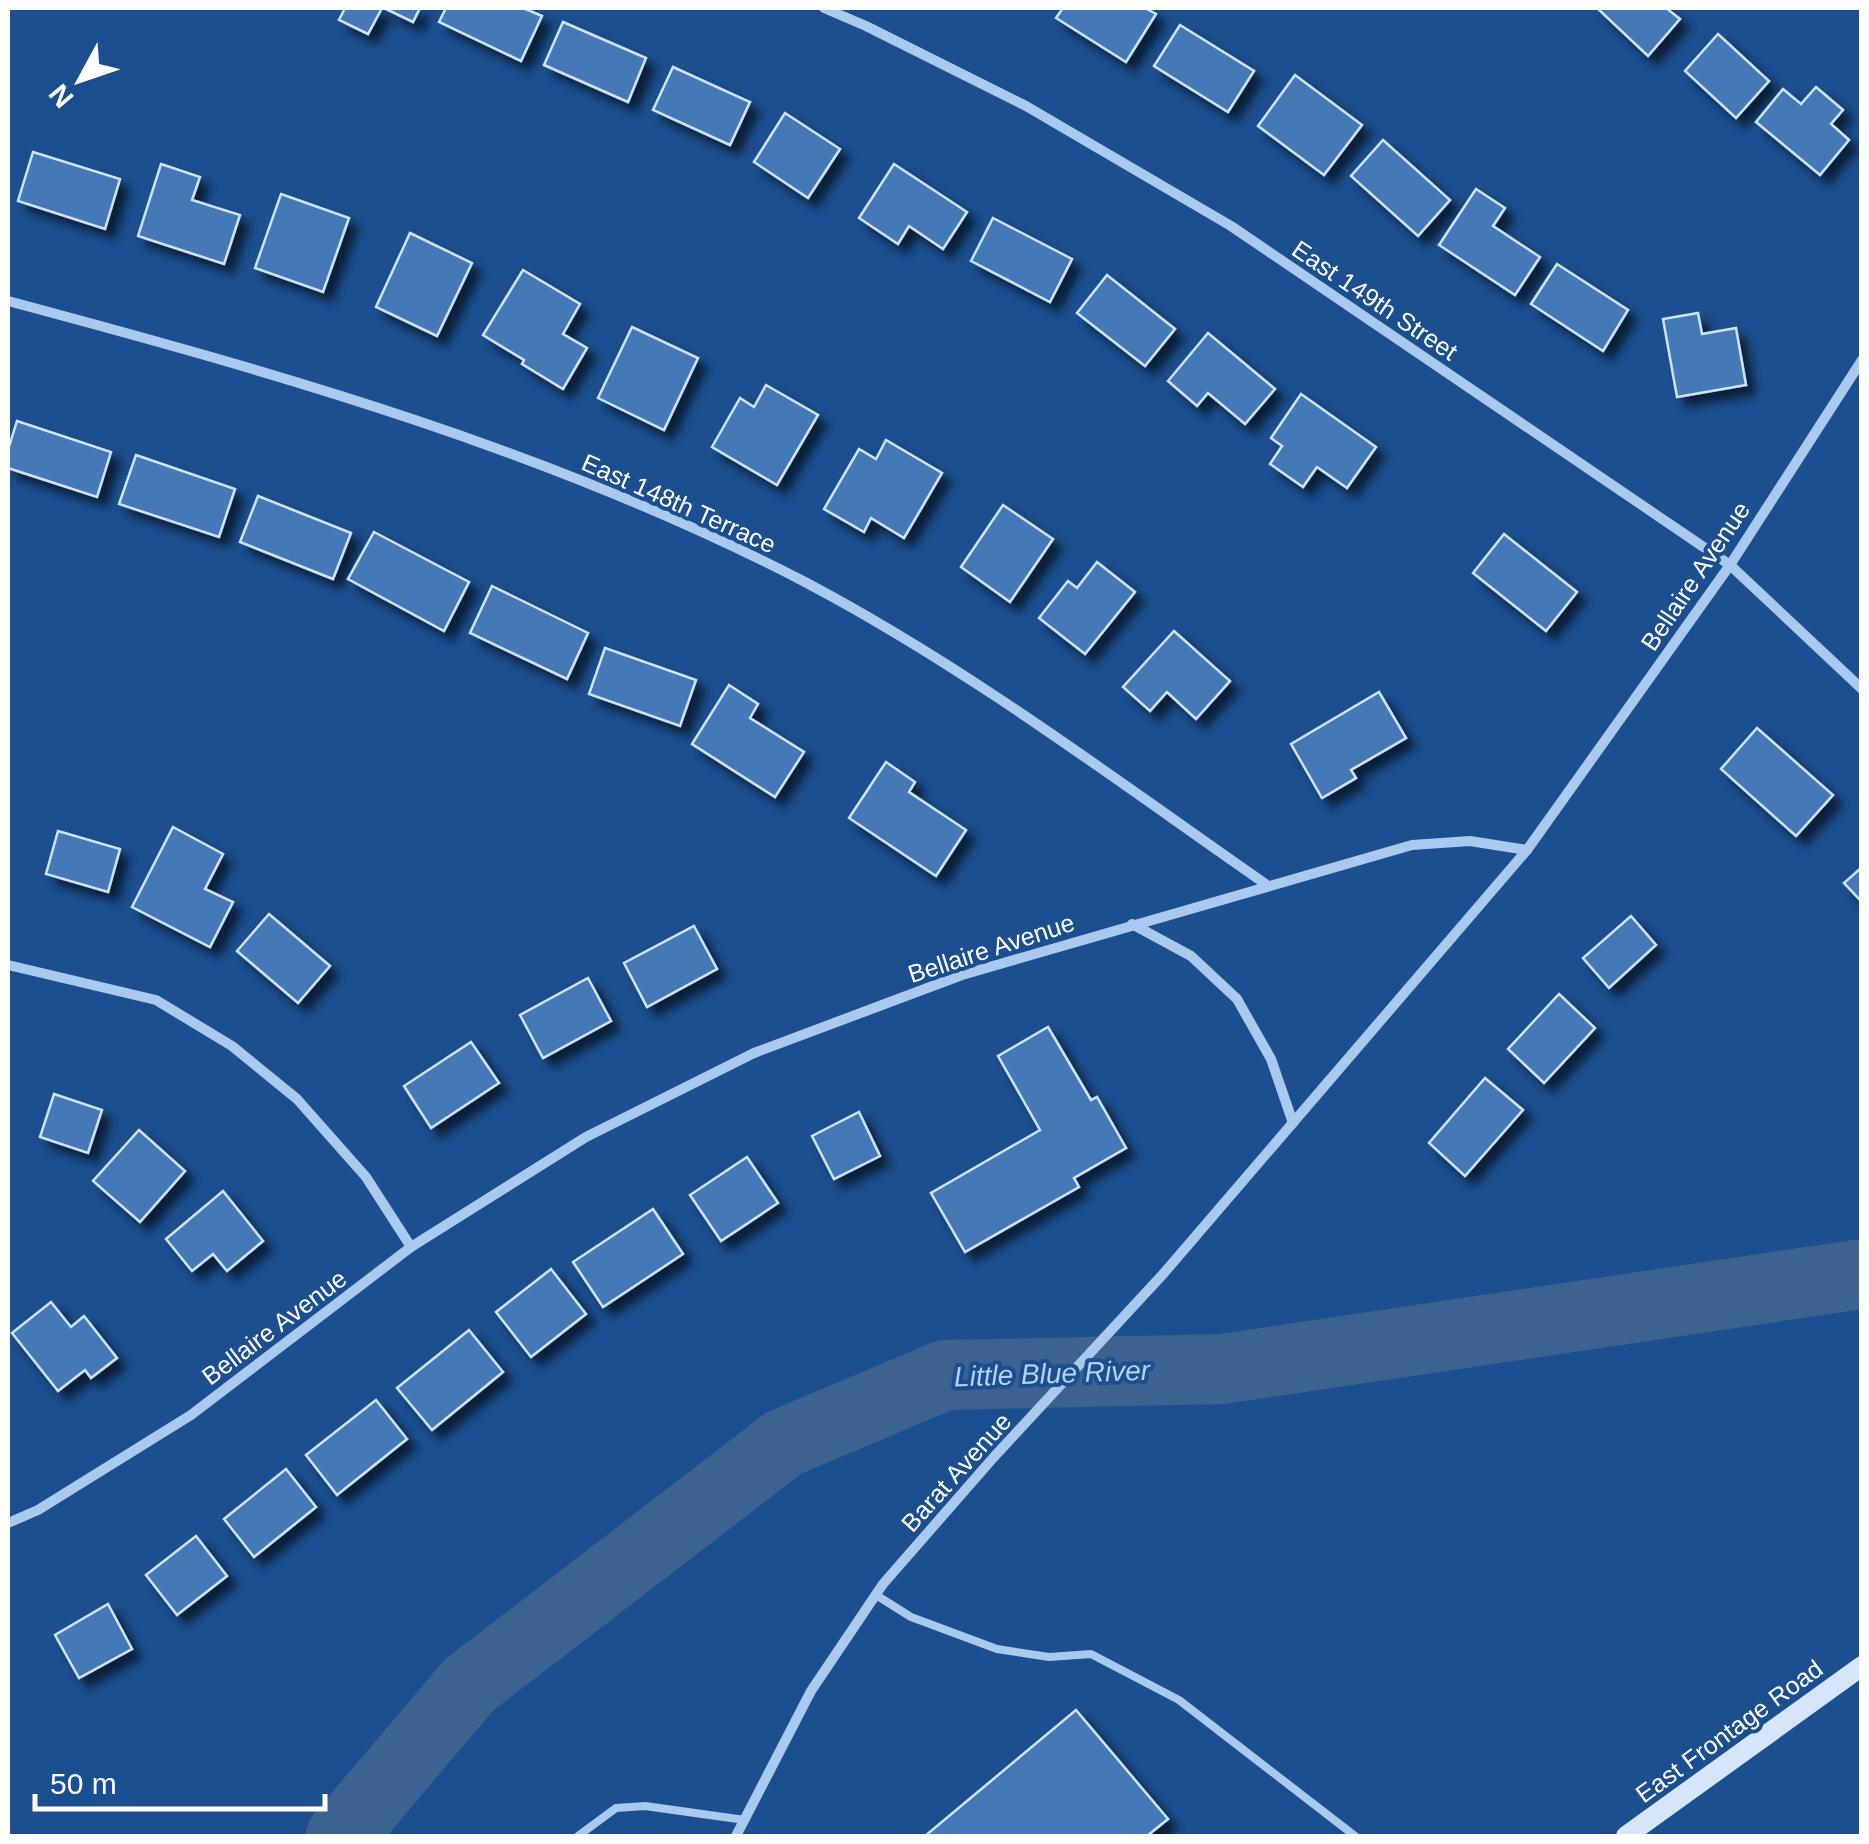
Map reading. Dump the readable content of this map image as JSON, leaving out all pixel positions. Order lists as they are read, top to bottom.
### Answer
{
  "streets": {
    "street": [
      "East 149th Street",
      "East 148th Terrace",
      "Bellaire Avenue",
      "Barat Avenue",
      "East Frontage Road"
    ]
  },
  "crossings": [
    ["East 149th Street", "Bellaire Avenue"],
    ["East 148th Terrace", "Bellaire Avenue"],
    ["Bellaire Avenue", "Barat Avenue"]
  ],
  "water": ["Little Blue River"],
  "scale_bar": "50 m",
  "north": "bottom left"
}
